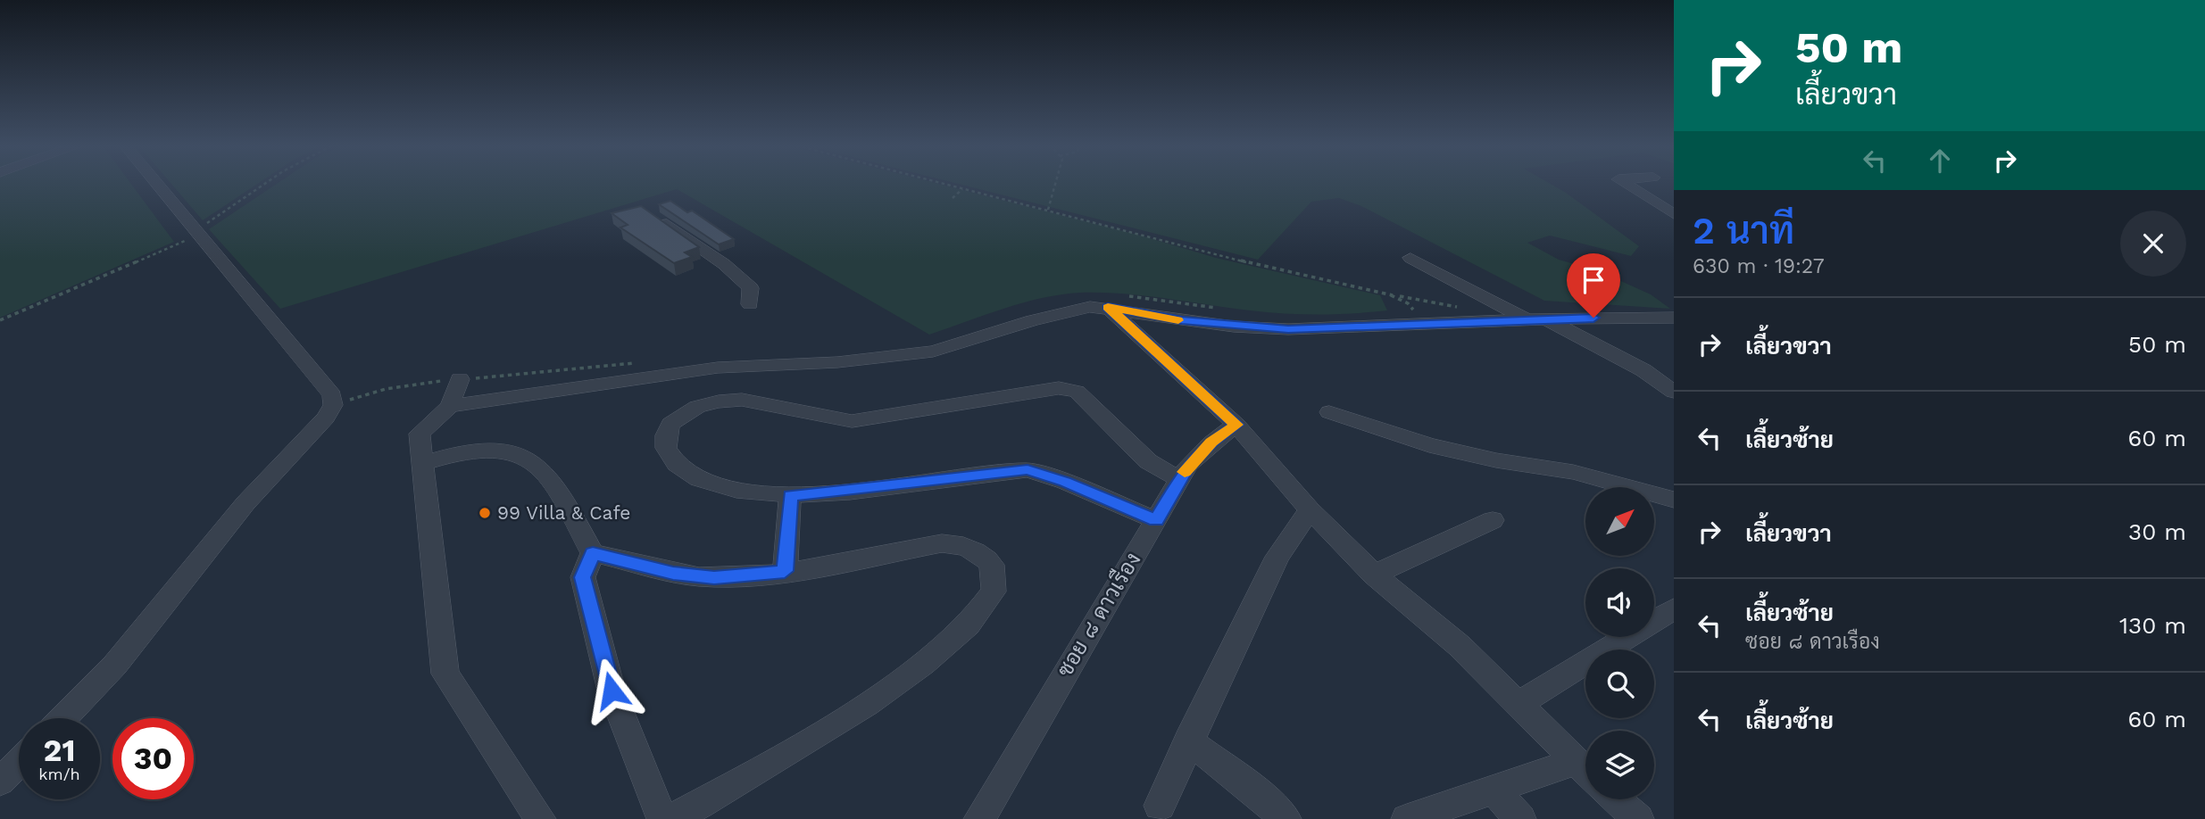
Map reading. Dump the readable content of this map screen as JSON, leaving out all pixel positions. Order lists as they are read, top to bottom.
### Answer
{
  "streets": {
    "street": ["ซอย ๘ ดาวเรือง"]
  },
  "places": ["99 Villa & Cafe"],
  "north": "top right",
  "page": {
    "turn": ["50 m", "เลี้ยวขวา"],
    "heading": ["2 นาที", "630 m · 19:27"],
    "list": [
      {
        "name": "เลี้ยวขวา",
        "value": "50 m"
      },
      {
        "name": "เลี้ยวซ้าย",
        "value": "60 m"
      },
      {
        "name": "เลี้ยวขวา",
        "value": "30 m"
      },
      {
        "name": "เลี้ยวซ้าย",
        "note": "ซอย ๘ ดาวเรือง",
        "value": "130 m"
      },
      {
        "name": "เลี้ยวซ้าย",
        "value": "60 m"
      }
    ],
    "speed": "21 km/h",
    "limit": "30"
  }
}
